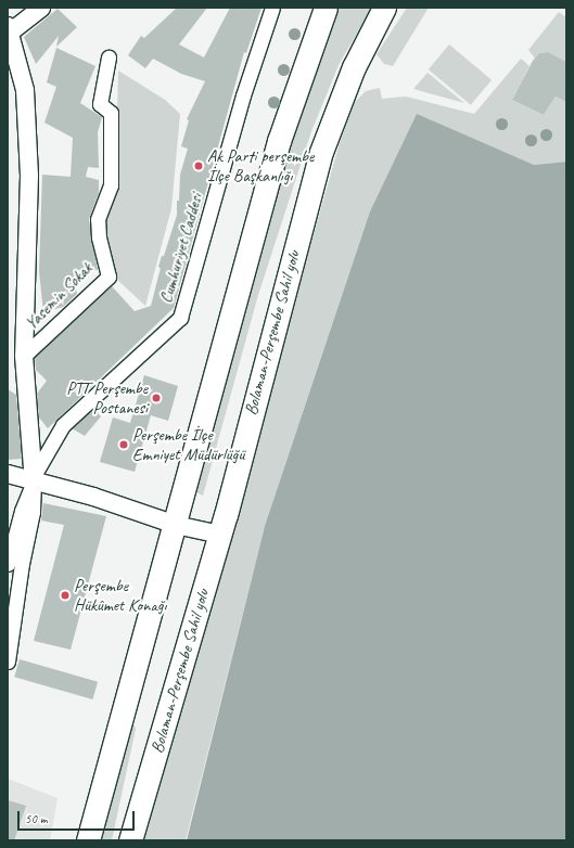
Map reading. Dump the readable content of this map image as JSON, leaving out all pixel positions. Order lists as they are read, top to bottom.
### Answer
{
  "streets": {
    "main road": ["Bolaman-Perşembe Sahil yolu"],
    "street": ["Cumhuriyet Caddesi", "Yasemin Sokak"]
  },
  "places": [
    "Ak Parti perşembe İlçe Başkanlığı",
    "PTT Perşembe Postanesi",
    "Perşembe İlçe Emniyet Müdürlüğü",
    "Perşembe Hükûmet Konağı"
  ],
  "scale_bar": "50 m"
}
